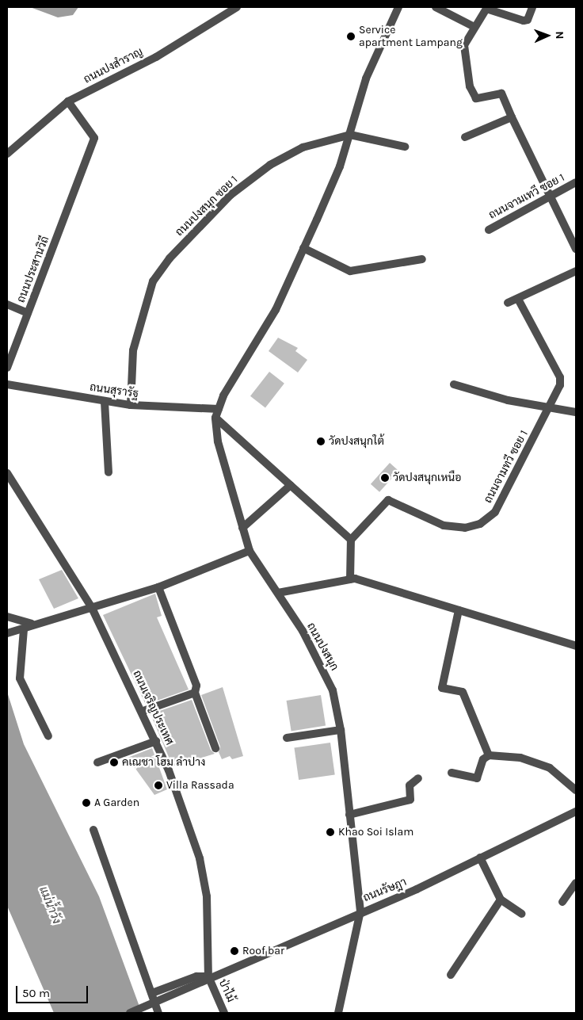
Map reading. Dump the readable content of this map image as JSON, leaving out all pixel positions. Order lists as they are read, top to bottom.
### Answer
{
  "streets": {
    "street": [
      "ถนนปงสำราญ",
      "ถนนจามเทวี ซอย 1",
      "ถนนปงสนุก ซอย 1",
      "ถนนประสานวิถี",
      "ถนนสุรารัฐ",
      "ถนนจามทวี ซอย 1",
      "ถนนปงสนุก",
      "ถนนเจริญประเทศ",
      "ถนนรัษฎา",
      "ป่าไม้"
    ]
  },
  "crossings": [
    ["ถนนปงสำราญ", "ถนนประสานวิถี"],
    ["ถนนปงสนุก ซอย 1", "ถนนสุรารัฐ"],
    ["ถนนปงสนุก ซอย 1", "ถนนปงสนุก"],
    ["ถนนสุรารัฐ", "ถนนปงสนุก"],
    ["ถนนปงสนุก", "ถนนรัษฎา"],
    ["ถนนเจริญประเทศ", "ถนนรัษฎา"],
    ["ถนนเจริญประเทศ", "ป่าไม้"],
    ["ถนนรัษฎา", "ป่าไม้"]
  ],
  "water": ["แม่น้ำวัง"],
  "places": [
    "Service apartment Lampang",
    "วัดปงสนุกใต้",
    "วัดปงสนุกเหนือ",
    "คเณชา โฮม ลำปาง",
    "Villa Rassada",
    "A Garden",
    "Khao Soi Islam",
    "Roof bar"
  ],
  "scale_bar": "50 m",
  "north": "right"
}
